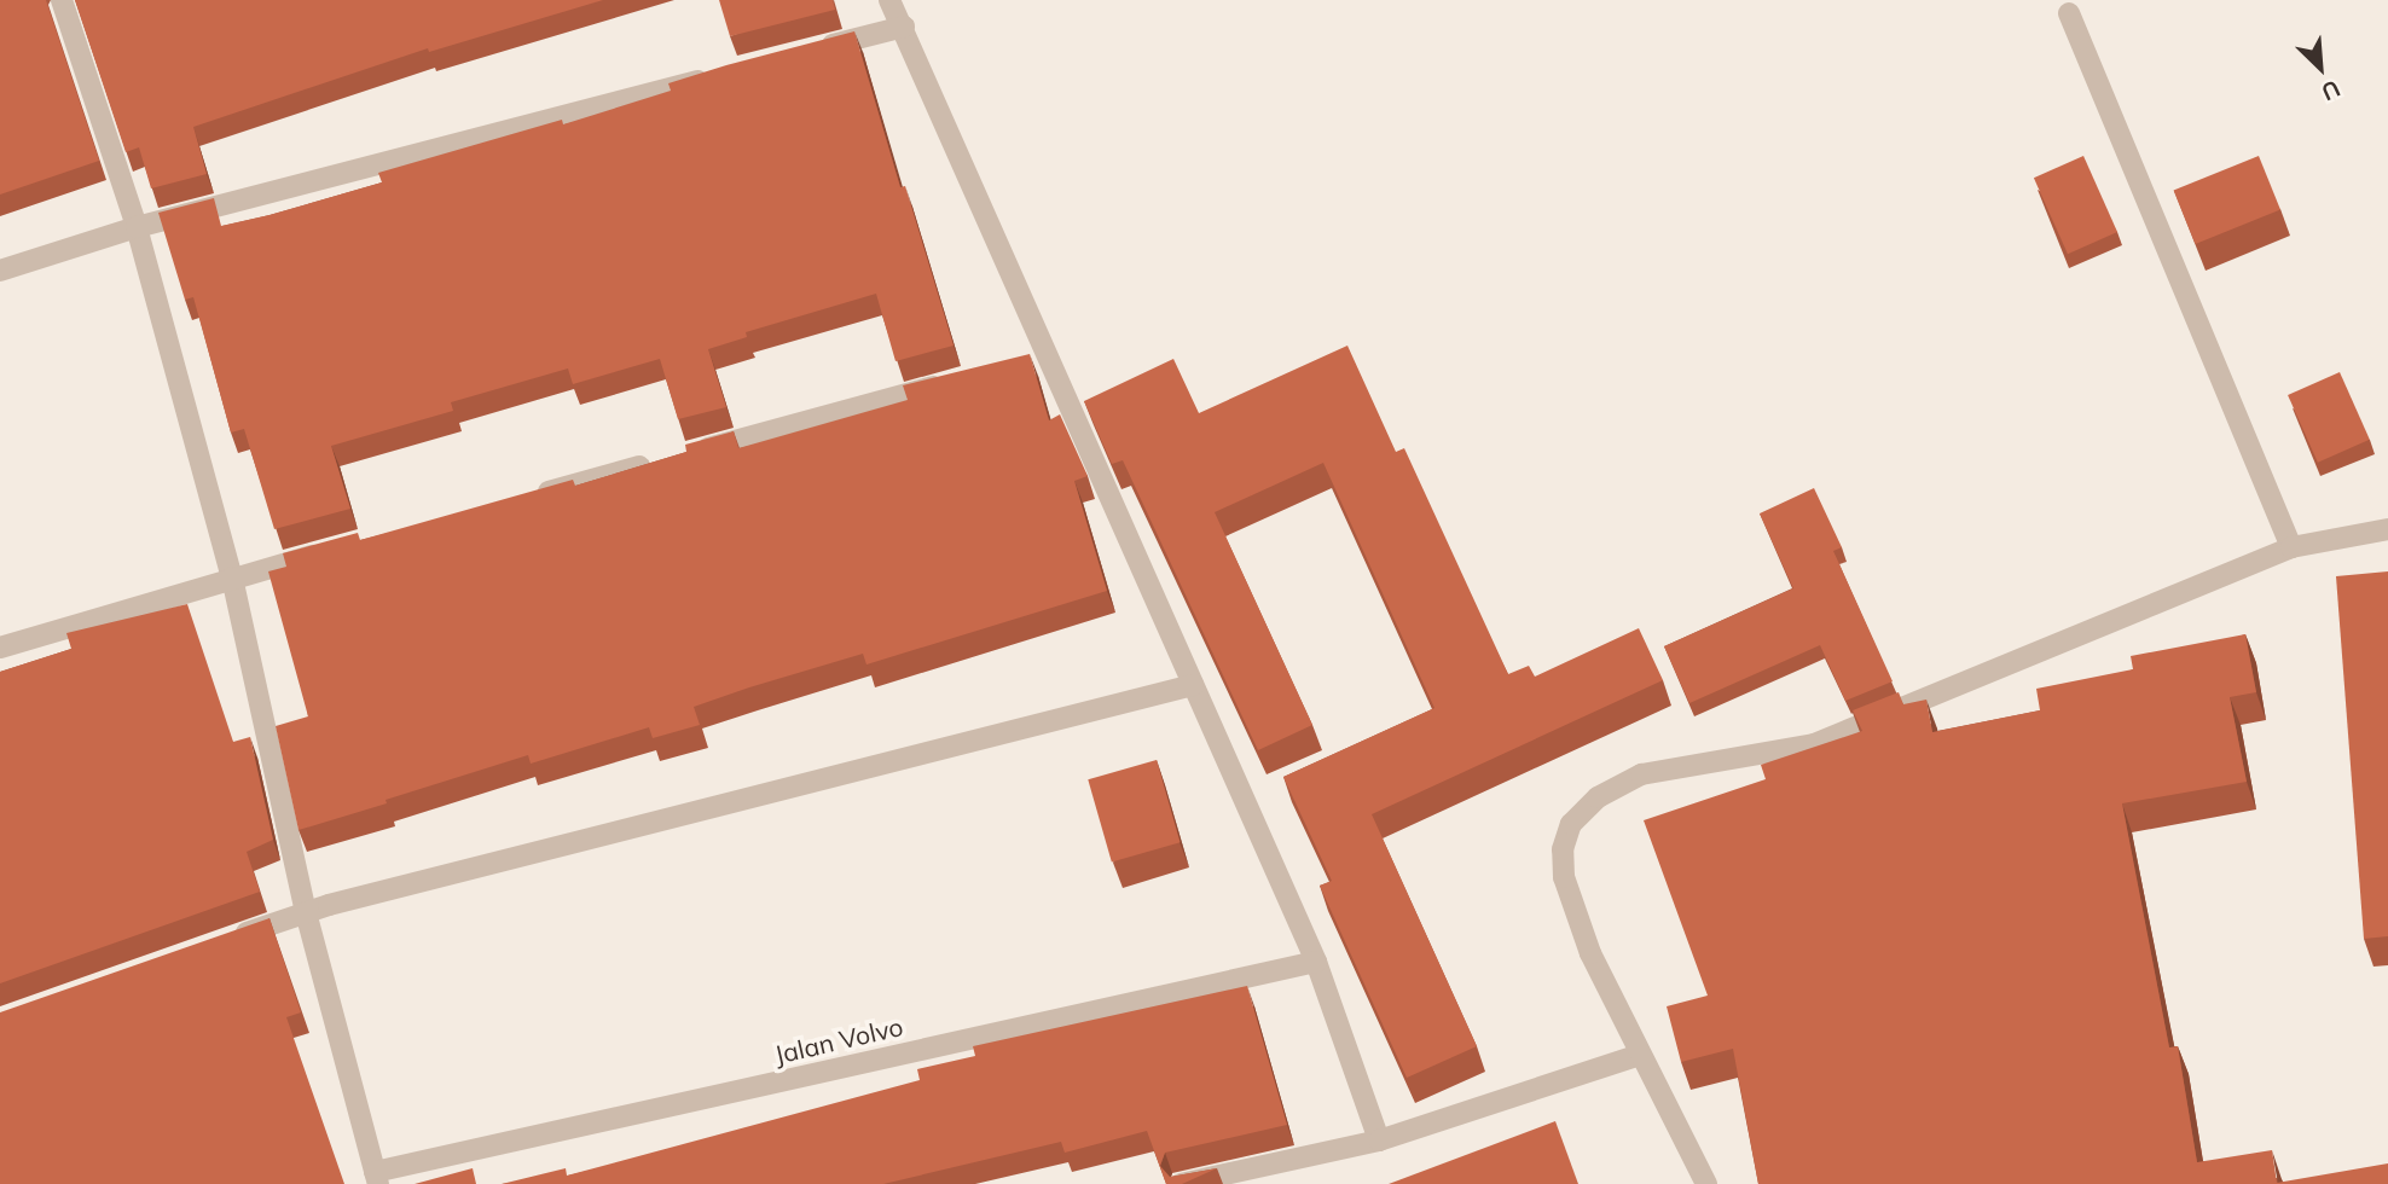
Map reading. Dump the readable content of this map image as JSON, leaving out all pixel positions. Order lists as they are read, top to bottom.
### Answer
{
  "streets": {
    "street": ["Jalan Volvo"]
  },
  "north": "bottom right"
}
